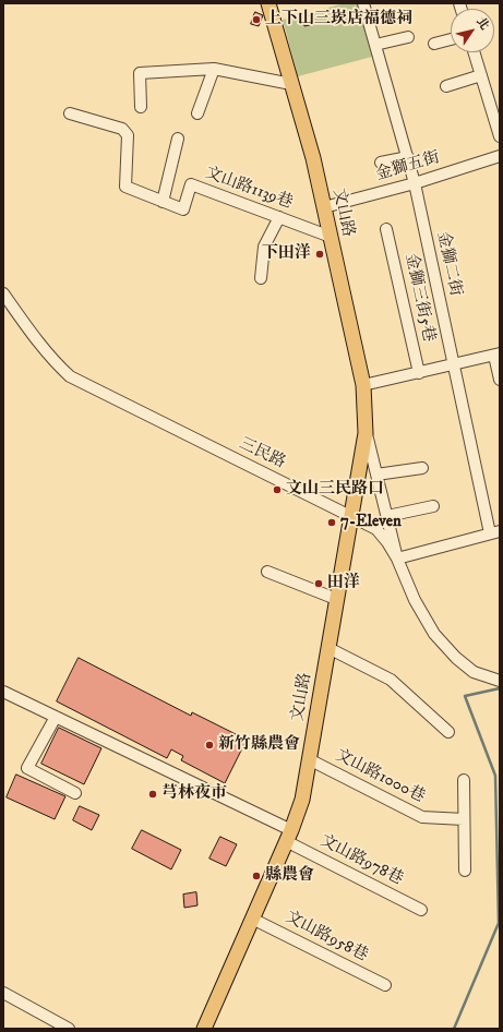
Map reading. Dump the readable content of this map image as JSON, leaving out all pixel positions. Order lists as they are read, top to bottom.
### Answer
{
  "streets": {
    "main road": ["文山路"],
    "street": [
      "金獅五街",
      "文山路1139巷",
      "金獅二街",
      "金獅三街5巷",
      "三民路",
      "文山路1000巷",
      "文山路978巷",
      "文山路958巷"
    ]
  },
  "crossings": [
    ["金獅五街", "文山路"],
    ["金獅五街", "金獅二街"],
    ["文山路1139巷", "文山路"],
    ["文山路", "三民路"],
    ["文山路", "文山路1000巷"],
    ["文山路", "文山路978巷"],
    ["文山路", "文山路958巷"]
  ],
  "places": [
    "上下山三崁店福德祠",
    "下田洋",
    "文山三民路口",
    "7-Eleven",
    "田洋",
    "新竹縣農會",
    "芎林夜市",
    "縣農會"
  ],
  "north": "top right"
}
